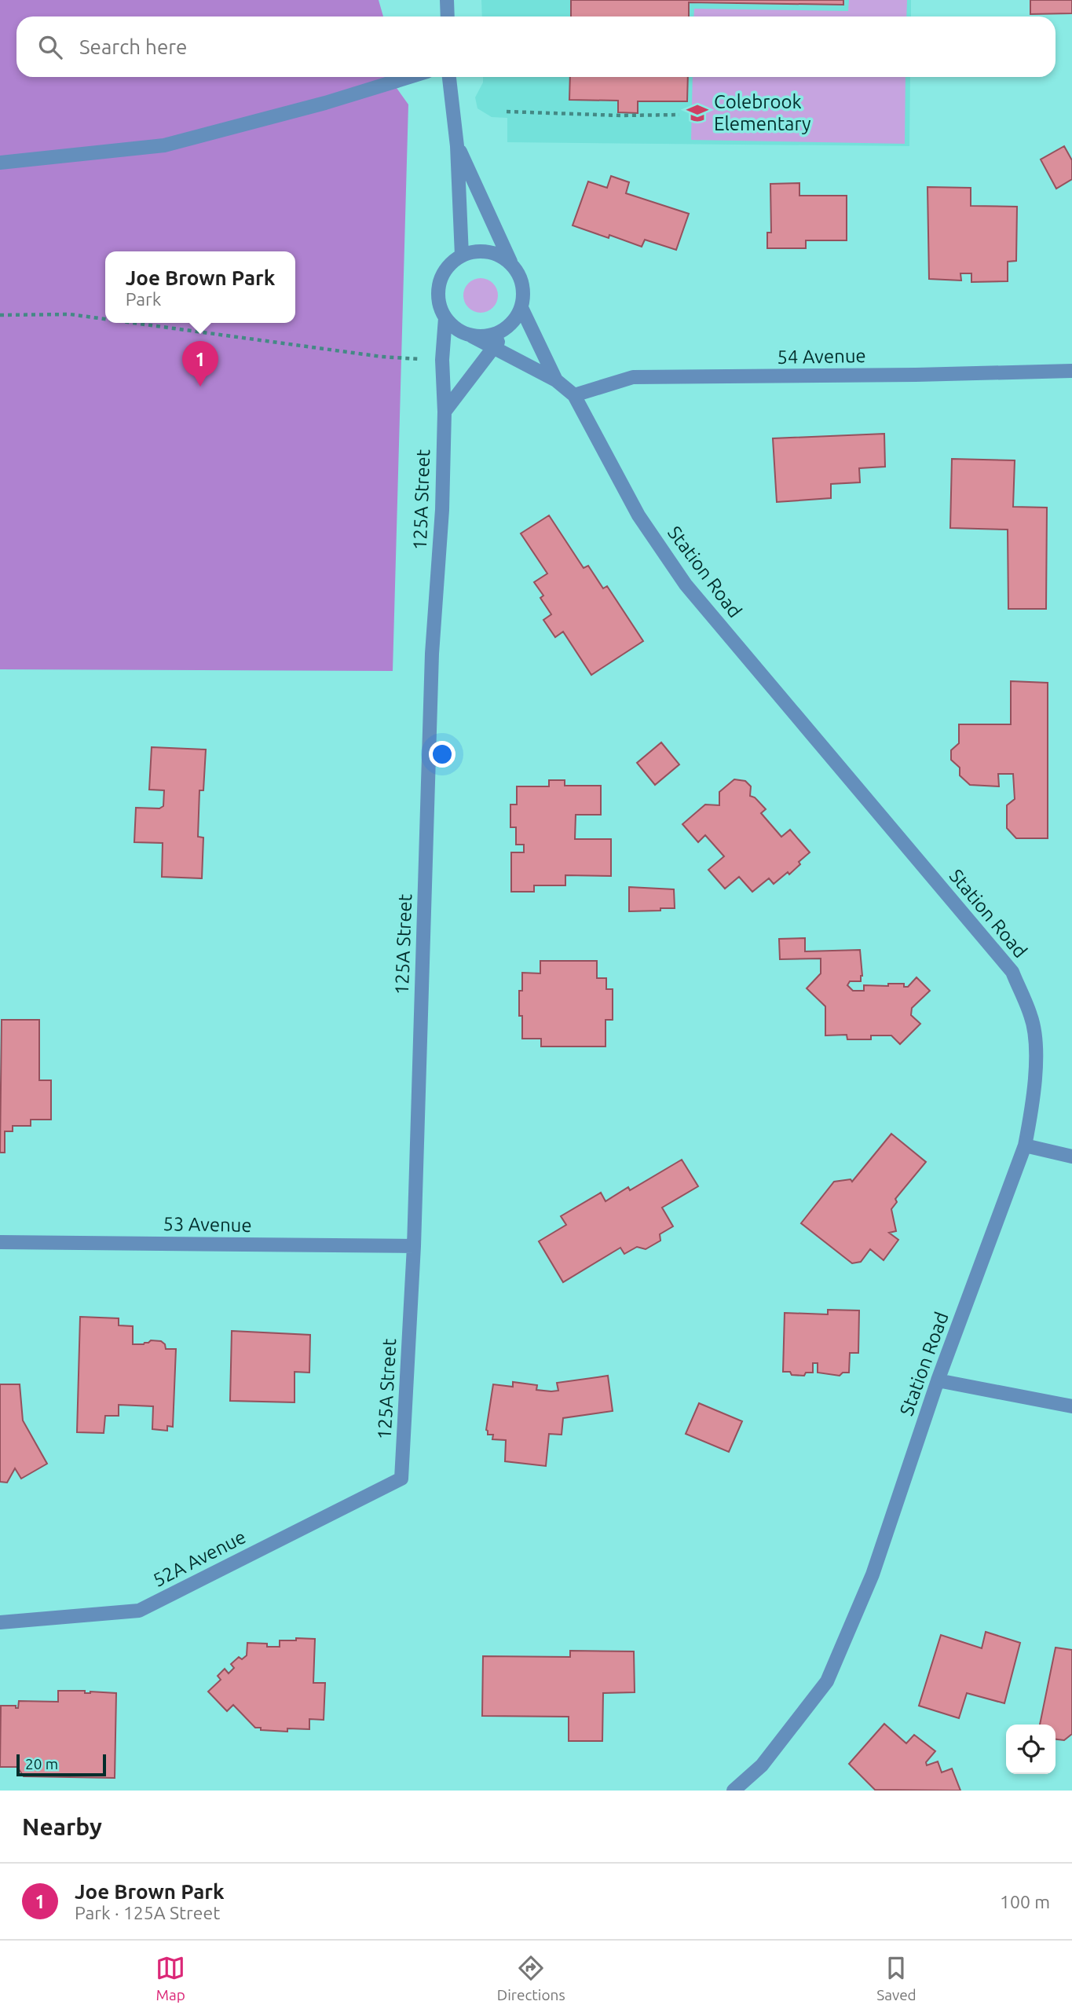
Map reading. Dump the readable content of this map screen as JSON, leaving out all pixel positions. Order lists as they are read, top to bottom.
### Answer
{
  "streets": {
    "street": [
      "54 Avenue",
      "125A Street",
      "Station Road",
      "53 Avenue",
      "52A Avenue"
    ]
  },
  "crossings": [
    ["54 Avenue", "Station Road"],
    ["125A Street", "Station Road"],
    ["125A Street", "53 Avenue"],
    ["125A Street", "52A Avenue"]
  ],
  "places": {
    "school or university": ["Colebrook Elementary"]
  },
  "scale_bar": "20 m",
  "page": {
    "search": "Search here",
    "popup": ["Joe Brown Park", "Park"],
    "pins": "1",
    "scale": "20 m",
    "heading": "Nearby",
    "list": [
      {
        "mark": "1",
        "name": "Joe Brown Park",
        "note": "Park · 125A Street",
        "value": "100 m"
      }
    ],
    "nav": ["Map", "Directions", "Saved"]
  }
}
